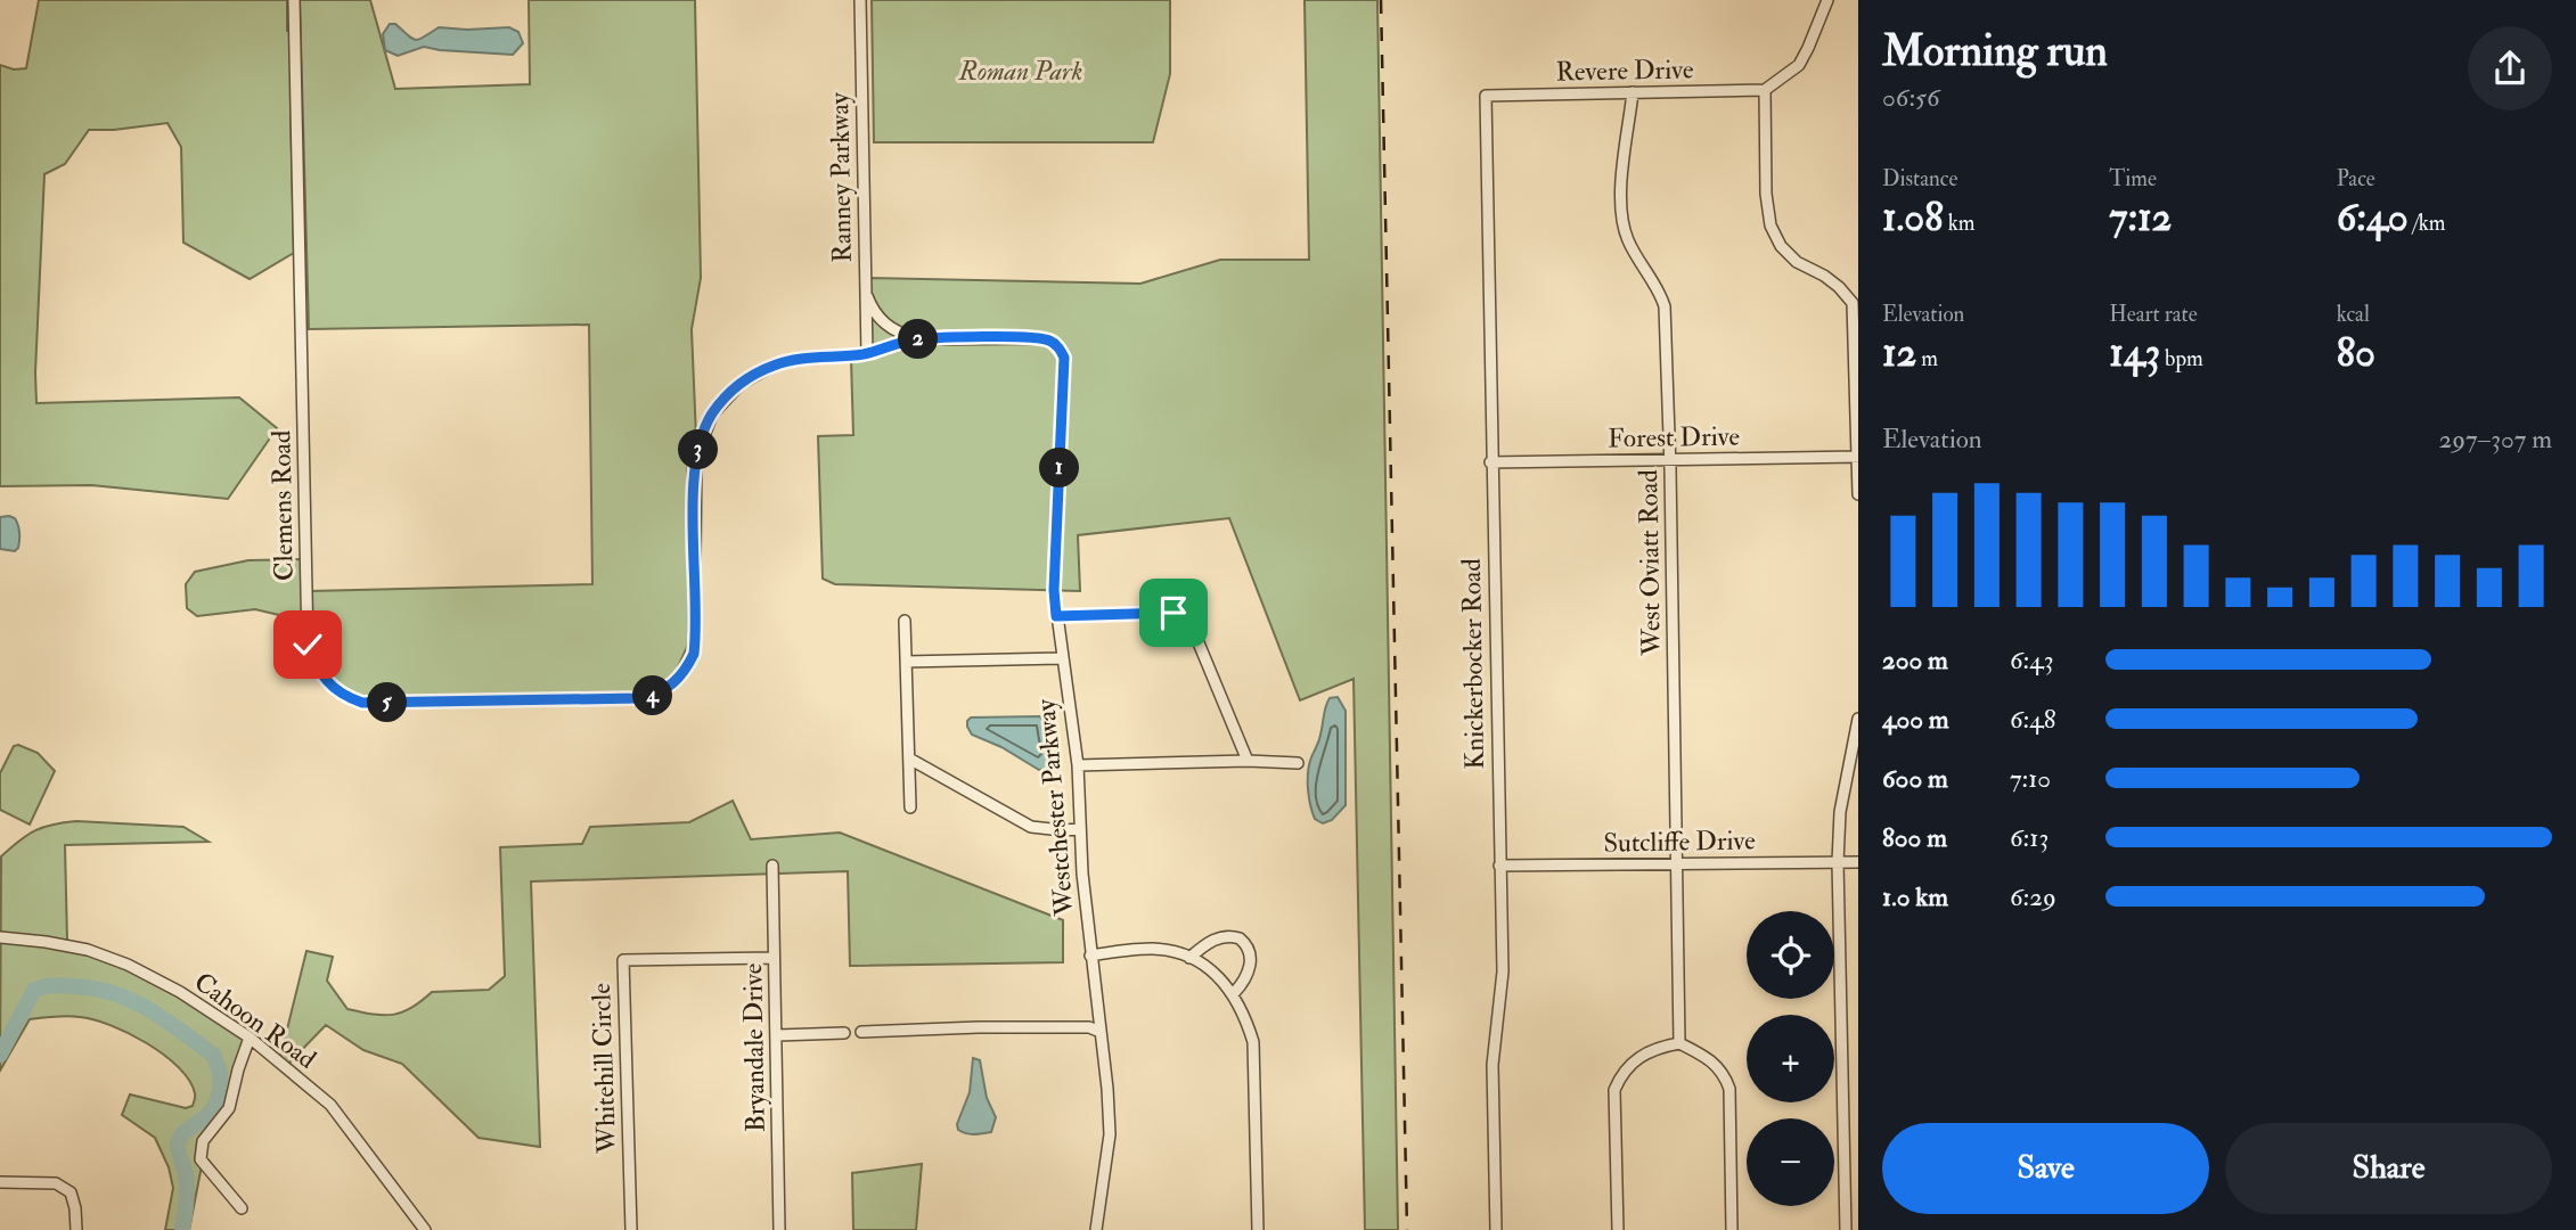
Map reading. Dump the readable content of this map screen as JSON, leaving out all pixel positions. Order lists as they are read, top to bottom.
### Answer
{
  "streets": {
    "street": [
      "Revere Drive",
      "Ranney Parkway",
      "Forest Drive",
      "Clemens Road",
      "West Oviatt Road",
      "Knickerbocker Road",
      "Westchester Parkway",
      "Sutcliffe Drive",
      "Cahoon Road",
      "Bryandale Drive",
      "Whitehill Circle"
    ]
  },
  "crossings": [
    ["Revere Drive", "West Oviatt Road"],
    ["Revere Drive", "Knickerbocker Road"],
    ["Ranney Parkway", "Westchester Parkway"],
    ["Forest Drive", "West Oviatt Road"],
    ["Forest Drive", "Knickerbocker Road"],
    ["Clemens Road", "Westchester Parkway"],
    ["West Oviatt Road", "Sutcliffe Drive"],
    ["Knickerbocker Road", "Sutcliffe Drive"],
    ["Bryandale Drive", "Whitehill Circle"]
  ],
  "parks": ["Roman Park"],
  "page": {
    "heading": ["Morning run", "06:56"],
    "stats": [
      ["Distance", "1.08 km"],
      ["Time", "7:12"],
      ["Pace", "6:40 /km"],
      ["Elevation", "12 m"],
      ["Heart rate", "143 bpm"],
      ["kcal", "80"]
    ],
    "pins": [
      "2",
      "3",
      "1",
      "4",
      "5"
    ],
    "chart": ["Elevation", "297–307 m"],
    "list": [
      {
        "name": "200 m",
        "note": "6:43"
      },
      {
        "name": "400 m",
        "note": "6:48"
      },
      {
        "name": "600 m",
        "note": "7:10"
      },
      {
        "name": "800 m",
        "note": "6:13"
      },
      {
        "name": "1.0 km",
        "note": "6:29"
      }
    ],
    "map_buttons": ["+", "−"],
    "buttons": ["Save", "Share"]
  }
}
